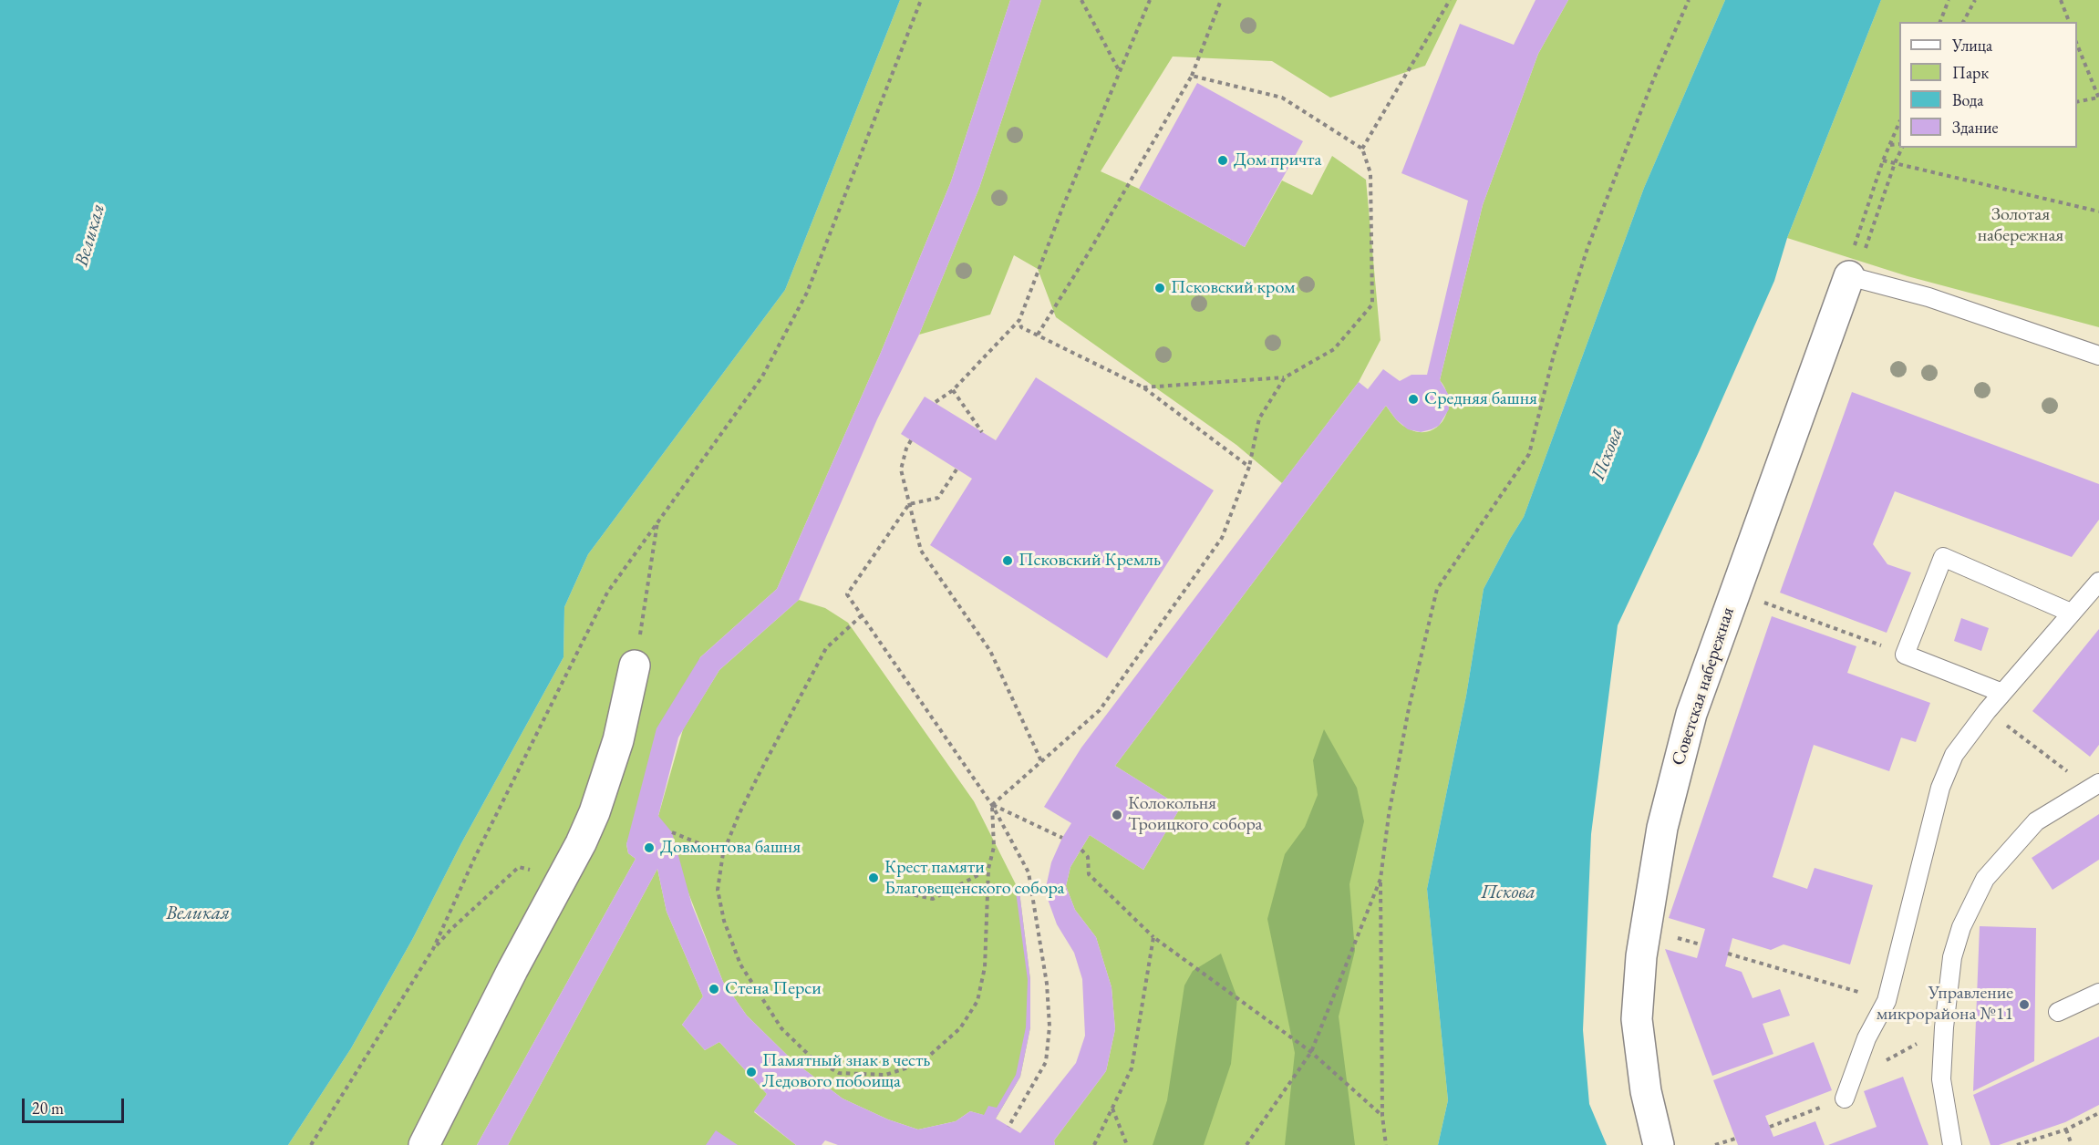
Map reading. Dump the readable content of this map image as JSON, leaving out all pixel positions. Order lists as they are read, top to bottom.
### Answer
{
  "streets": {
    "street": ["Советская набережная"]
  },
  "water": ["Великая", "Пскова"],
  "parks": ["Золотая набережная"],
  "places": [
    "Дом причта",
    "Псковский кром",
    "Средняя башня",
    "Псковский Кремль",
    "Колокольня Троицкого собора",
    "Довмонтова башня",
    "Крест памяти Благовещенского собора",
    "Стена Перси",
    "Управление микрорайона №11",
    "Памятный знак в честь Ледового побоища"
  ],
  "legend": [
    "Улица",
    "Парк",
    "Вода",
    "Здание"
  ],
  "scale_bar": "20 m"
}
